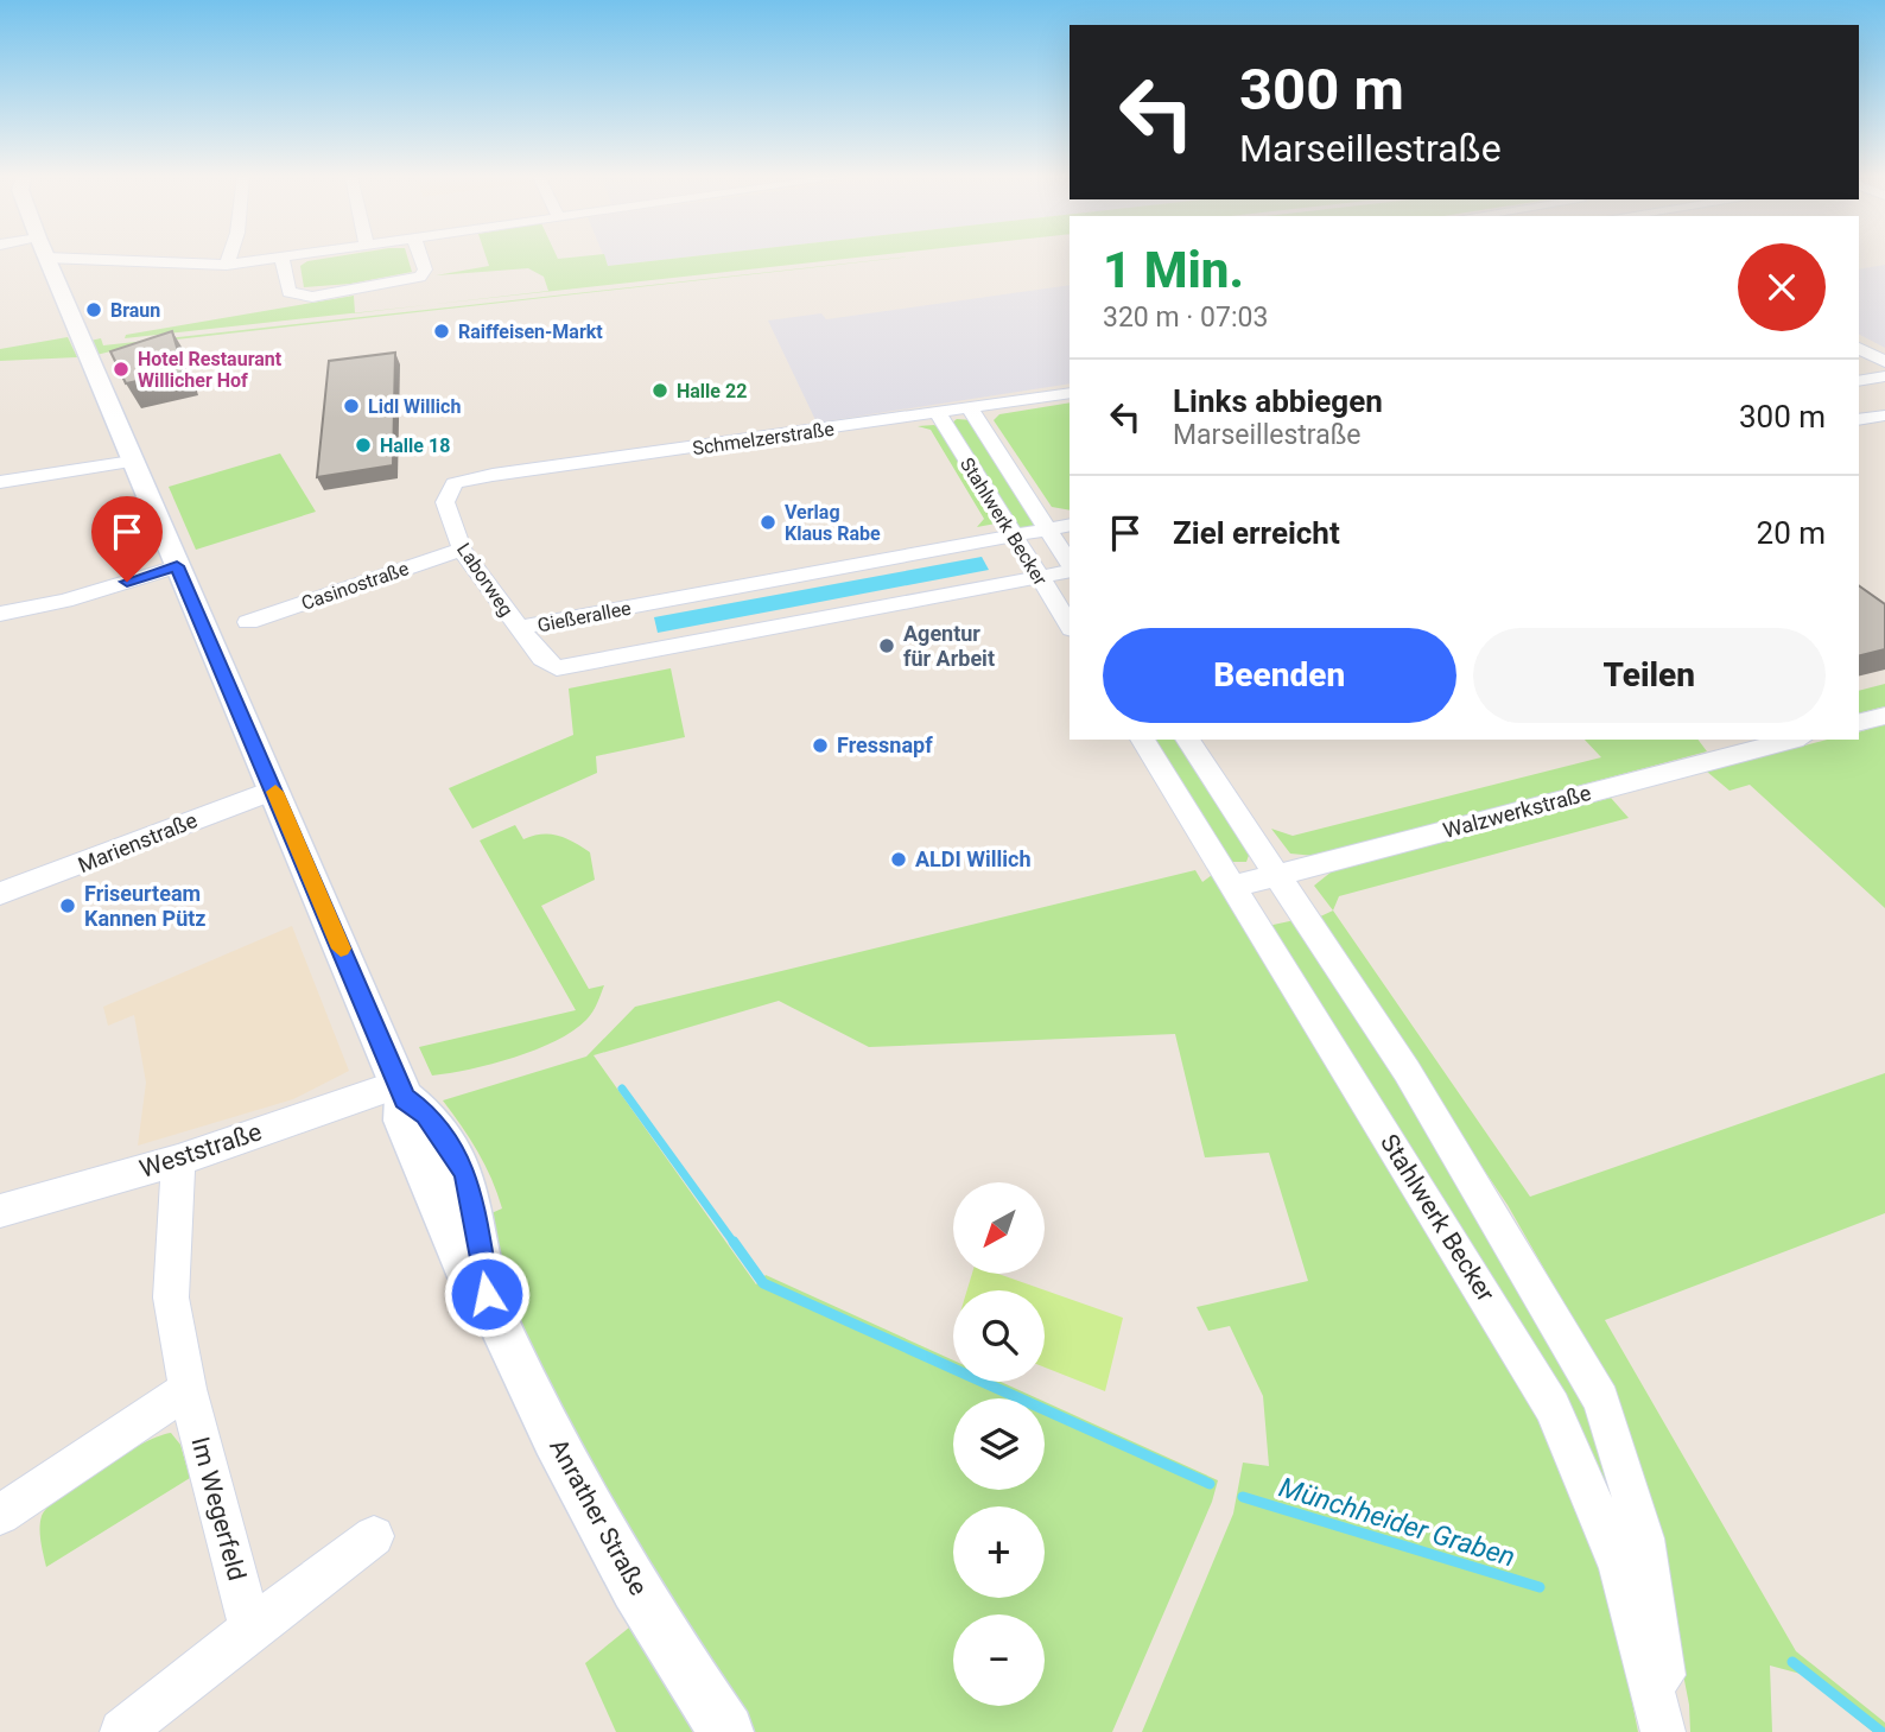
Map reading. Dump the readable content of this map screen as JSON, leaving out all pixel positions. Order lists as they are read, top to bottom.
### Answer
{
  "streets": {
    "street": [
      "Schmelzerstraße",
      "Stahlwerk Becker",
      "Laborweg",
      "Casinostraße",
      "Gießerallee",
      "Walzwerkstraße",
      "Marienstraße",
      "Weststraße",
      "Im Wegerfeld",
      "Anrather Straße"
    ]
  },
  "crossings": [
    ["Schmelzerstraße", "Stahlwerk Becker"],
    ["Schmelzerstraße", "Laborweg"],
    ["Stahlwerk Becker", "Gießerallee"],
    ["Stahlwerk Becker", "Walzwerkstraße"],
    ["Laborweg", "Casinostraße"],
    ["Laborweg", "Gießerallee"],
    ["Marienstraße", "Anrather Straße"],
    ["Weststraße", "Im Wegerfeld"],
    ["Weststraße", "Anrather Straße"]
  ],
  "water": ["Münchheider Graben"],
  "places": [
    "Braun",
    "Raiffeisen-Markt",
    "Hotel Restaurant Willicher Hof",
    "Halle 22",
    "Lidl Willich",
    "Halle 18",
    "Verlag Klaus Rabe",
    "Agentur für Arbeit",
    "Fressnapf",
    "ALDI Willich",
    "Friseurteam Kannen Pütz"
  ],
  "north": "bottom left",
  "page": {
    "turn": ["300 m", "Marseillestraße"],
    "heading": ["1 Min.", "320 m · 07:03"],
    "list": [
      {
        "name": "Links abbiegen",
        "note": "Marseillestraße",
        "value": "300 m"
      },
      {
        "name": "Ziel erreicht",
        "value": "20 m"
      }
    ],
    "buttons": ["Beenden", "Teilen"],
    "map_buttons": ["+", "−"]
  }
}
